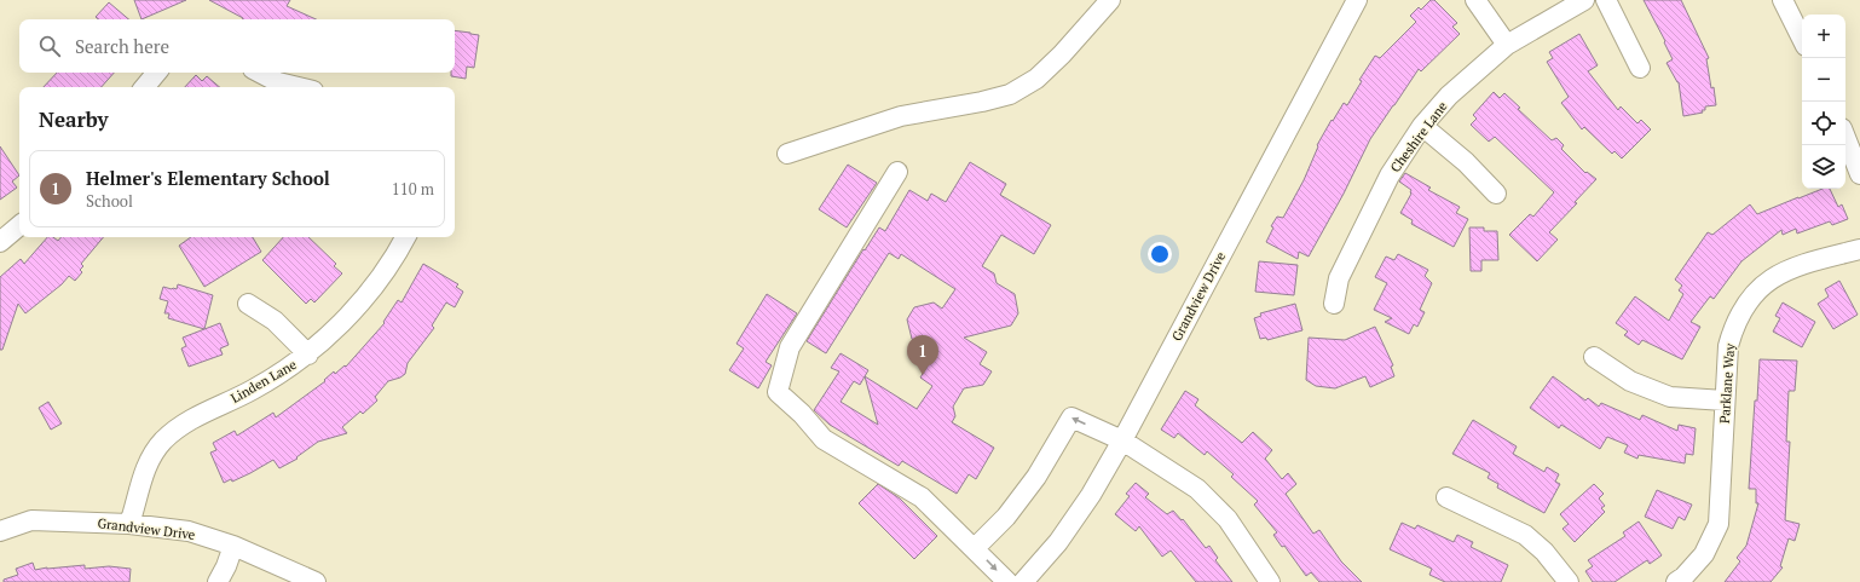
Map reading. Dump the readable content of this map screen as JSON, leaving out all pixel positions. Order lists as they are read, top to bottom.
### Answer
{
  "streets": {
    "street": [
      "Cheshire Lane",
      "Grandview Drive",
      "Linden Lane",
      "Parklane Way"
    ]
  },
  "crossings": [
    ["Grandview Drive", "Linden Lane"]
  ],
  "page": {
    "map_buttons": ["+", "−"],
    "search": "Search here",
    "heading": "Nearby",
    "list": [
      {
        "mark": "1",
        "name": "Helmer's Elementary School",
        "note": "School",
        "value": "110 m"
      }
    ],
    "pins": "1"
  }
}
